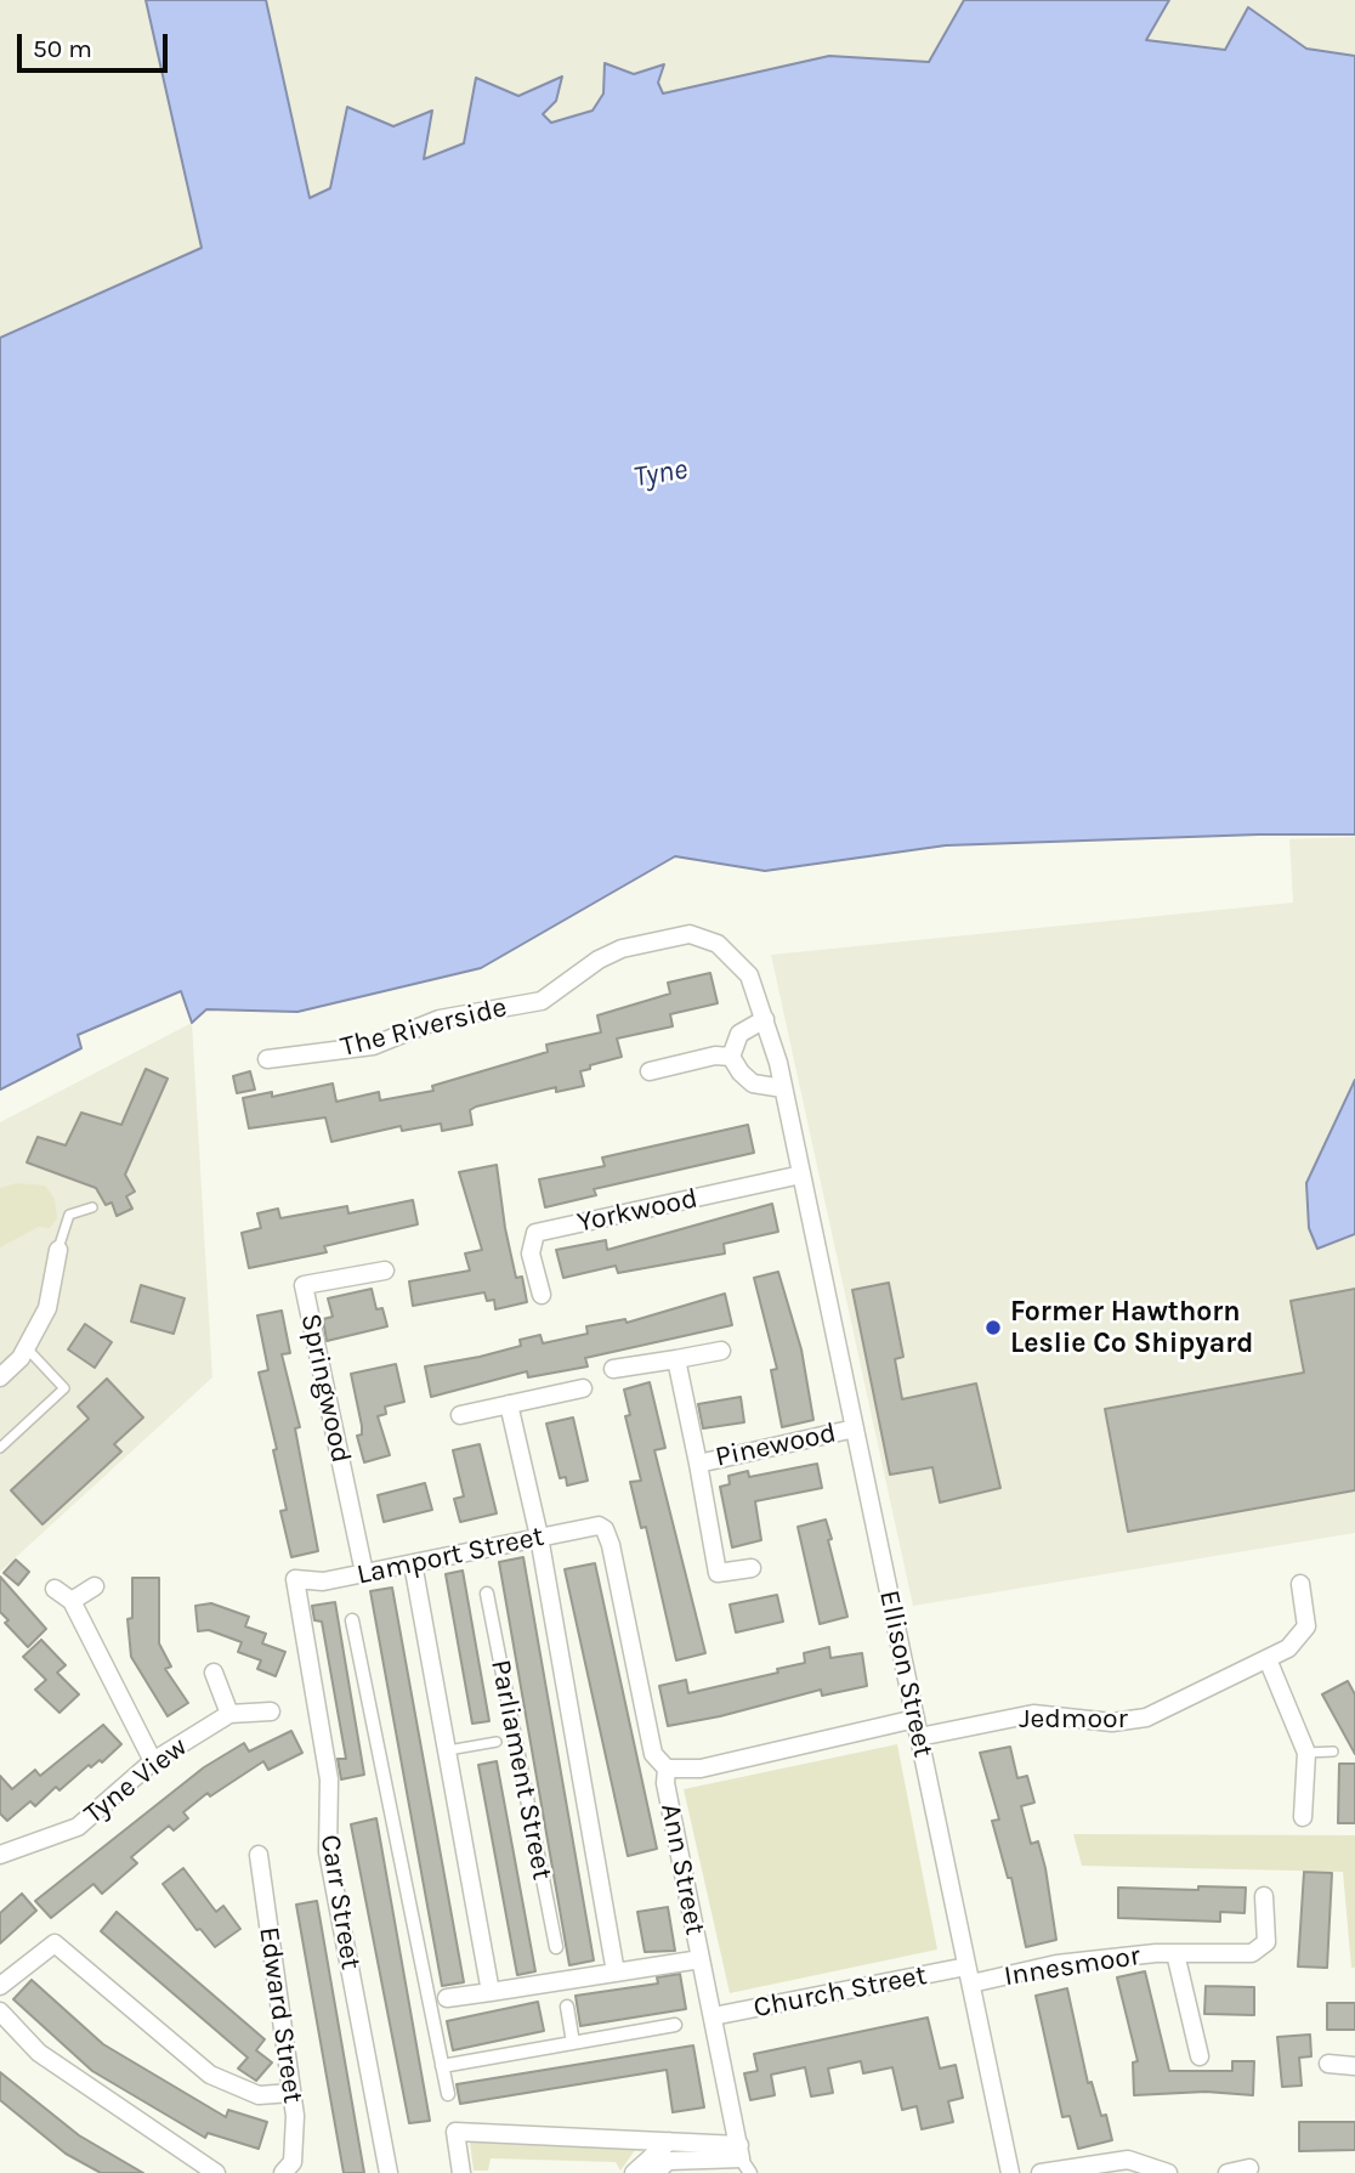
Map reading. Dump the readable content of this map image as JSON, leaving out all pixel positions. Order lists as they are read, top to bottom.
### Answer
{
  "streets": {
    "street": [
      "The Riverside",
      "Yorkwood",
      "Springwood",
      "Pinewood",
      "Lamport Street",
      "Ellison Street",
      "Jedmoor",
      "Parliament Street",
      "Tyne View",
      "Ann Street",
      "Carr Street",
      "Innesmoor",
      "Church Street",
      "Edward Street"
    ]
  },
  "crossings": [
    ["The Riverside", "Yorkwood"],
    ["The Riverside", "Ellison Street"],
    ["Yorkwood", "Ellison Street"],
    ["Springwood", "Lamport Street"],
    ["Pinewood", "Ellison Street"],
    ["Lamport Street", "Ann Street"],
    ["Lamport Street", "Carr Street"],
    ["Ellison Street", "Jedmoor"],
    ["Ellison Street", "Innesmoor"],
    ["Ellison Street", "Church Street"],
    ["Jedmoor", "Ann Street"],
    ["Ann Street", "Church Street"],
    ["Innesmoor", "Church Street"]
  ],
  "water": ["Tyne"],
  "places": ["Former Hawthorn Leslie Co Shipyard"],
  "scale_bar": "50 m"
}
